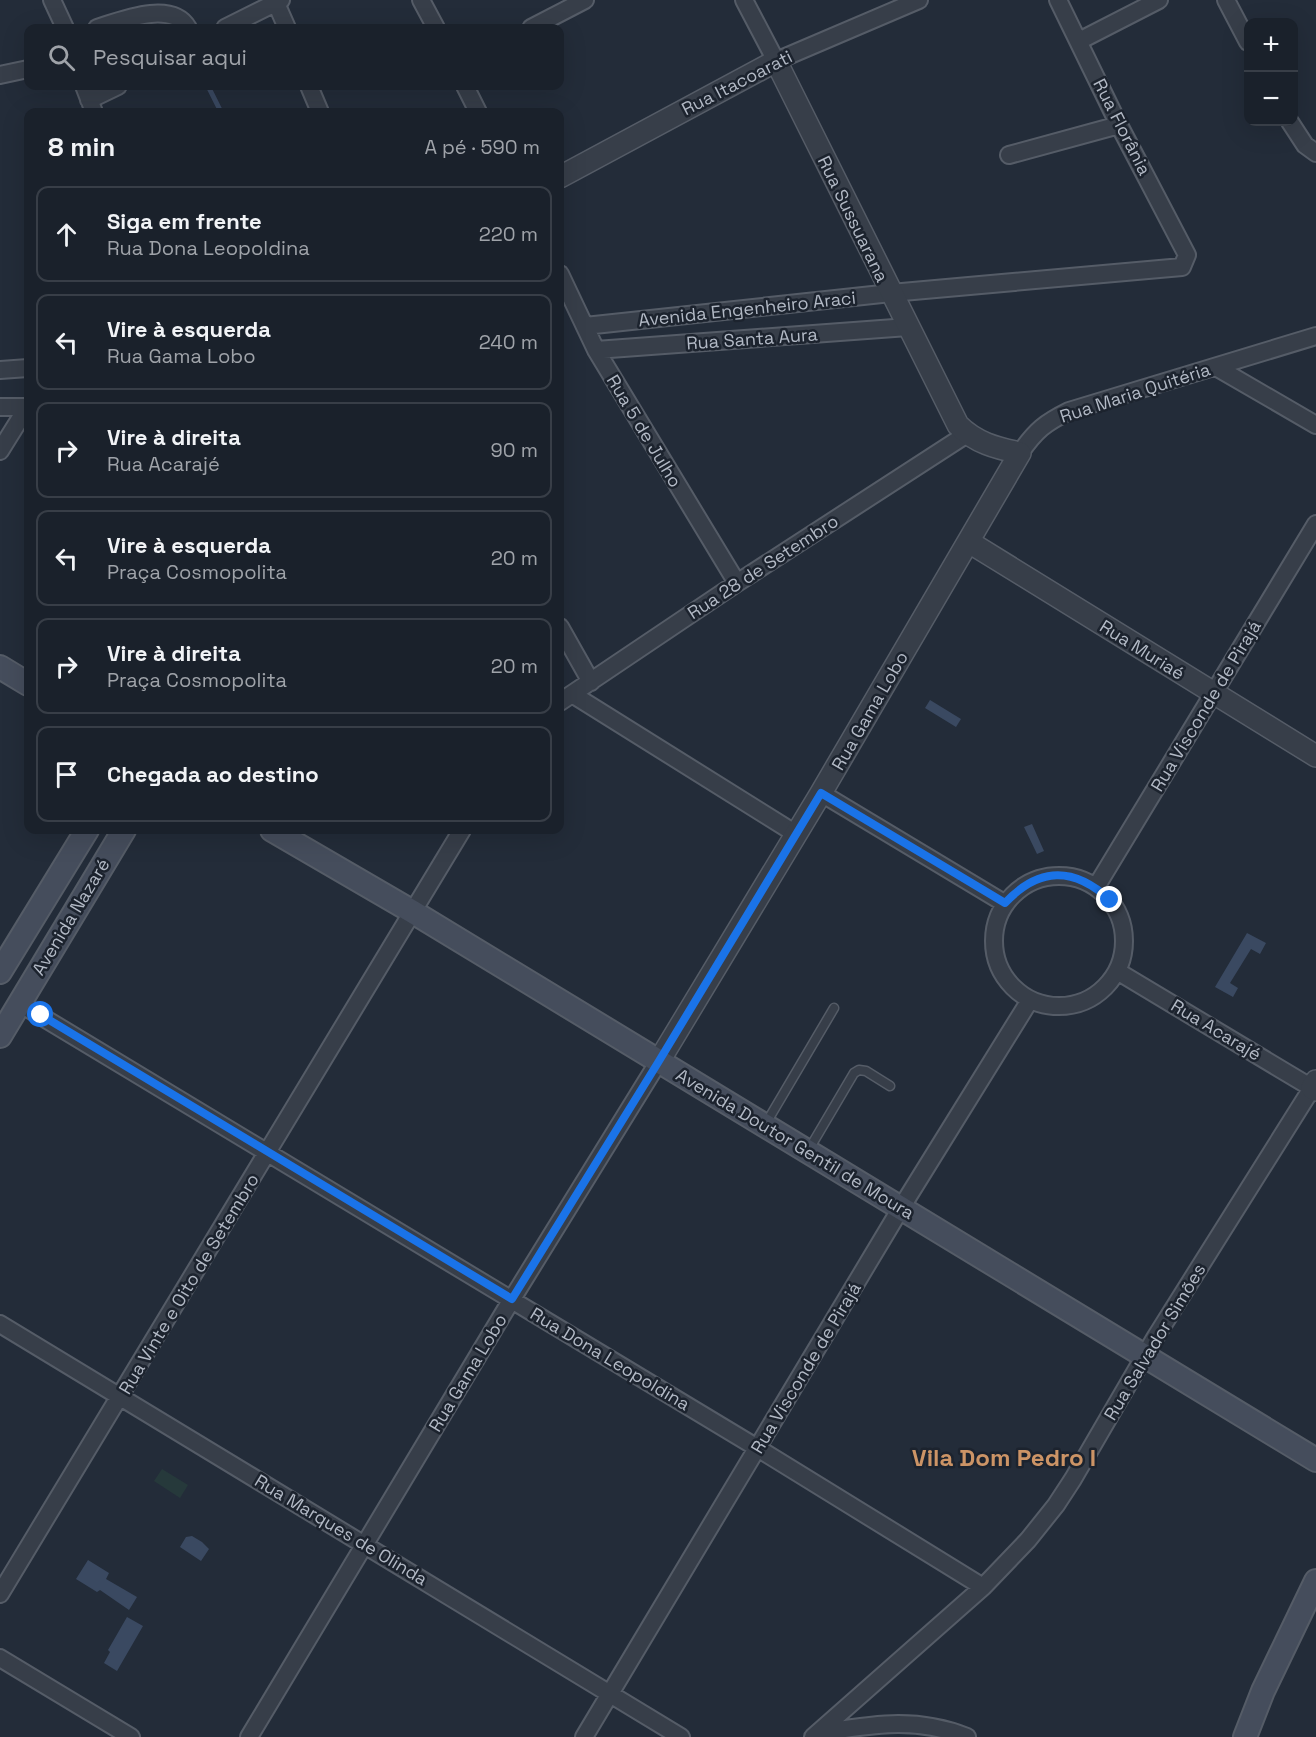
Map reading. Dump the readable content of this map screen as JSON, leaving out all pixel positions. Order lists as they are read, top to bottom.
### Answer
{
  "streets": {
    "main road": ["Avenida Nazaré", "Avenida Doutor Gentil de Moura"],
    "street": [
      "Rua Itacoarati",
      "Rua Florânia",
      "Rua Sussuarana",
      "Avenida Engenheiro Araci",
      "Rua Santa Aura",
      "Rua Maria Quitéria",
      "Rua 5 de Julho",
      "Rua 28 de Setembro",
      "Rua Muriaé",
      "Rua Visconde de Pirajá",
      "Rua Gama Lobo",
      "Rua Acarajé",
      "Rua Vinte e Oito de Setembro",
      "Rua Salvador Simões",
      "Rua Dona Leopoldina",
      "Rua Marques de Olinda"
    ]
  },
  "crossings": [
    ["Rua Itacoarati", "Rua Sussuarana"],
    ["Rua Florânia", "Avenida Engenheiro Araci"],
    ["Rua Sussuarana", "Avenida Engenheiro Araci"],
    ["Rua Sussuarana", "Rua Santa Aura"],
    ["Rua Sussuarana", "Rua 28 de Setembro"],
    ["Avenida Engenheiro Araci", "Rua 5 de Julho"],
    ["Rua Santa Aura", "Rua 5 de Julho"],
    ["Rua Maria Quitéria", "Rua Gama Lobo"],
    ["Rua 5 de Julho", "Rua 28 de Setembro"],
    ["Rua Muriaé", "Rua Visconde de Pirajá"],
    ["Rua Muriaé", "Rua Gama Lobo"],
    ["Rua Visconde de Pirajá", "Rua Acarajé"],
    ["Rua Visconde de Pirajá", "Avenida Doutor Gentil de Moura"],
    ["Rua Visconde de Pirajá", "Rua Dona Leopoldina"],
    ["Rua Visconde de Pirajá", "Rua Marques de Olinda"],
    ["Rua Gama Lobo", "Avenida Doutor Gentil de Moura"],
    ["Rua Gama Lobo", "Rua Dona Leopoldina"],
    ["Rua Gama Lobo", "Rua Marques de Olinda"],
    ["Avenida Nazaré", "Rua Dona Leopoldina"],
    ["Rua Acarajé", "Rua Salvador Simões"],
    ["Avenida Doutor Gentil de Moura", "Rua Vinte e Oito de Setembro"],
    ["Avenida Doutor Gentil de Moura", "Rua Salvador Simões"],
    ["Rua Vinte e Oito de Setembro", "Rua Dona Leopoldina"],
    ["Rua Vinte e Oito de Setembro", "Rua Marques de Olinda"],
    ["Rua Salvador Simões", "Rua Dona Leopoldina"]
  ],
  "districts": ["Vila Dom Pedro I"],
  "page": {
    "map_buttons": ["+", "−"],
    "search": "Pesquisar aqui",
    "heading": ["8 min", "A pé · 590 m"],
    "list": [
      ["Siga em frente", "Rua Dona Leopoldina", "220 m"],
      ["Vire à esquerda", "Rua Gama Lobo", "240 m"],
      ["Vire à direita", "Rua Acarajé", "90 m"],
      ["Vire à esquerda", "Praça Cosmopolita", "20 m"],
      ["Vire à direita", "Praça Cosmopolita", "20 m"],
      "Chegada ao destino"
    ]
  }
}
